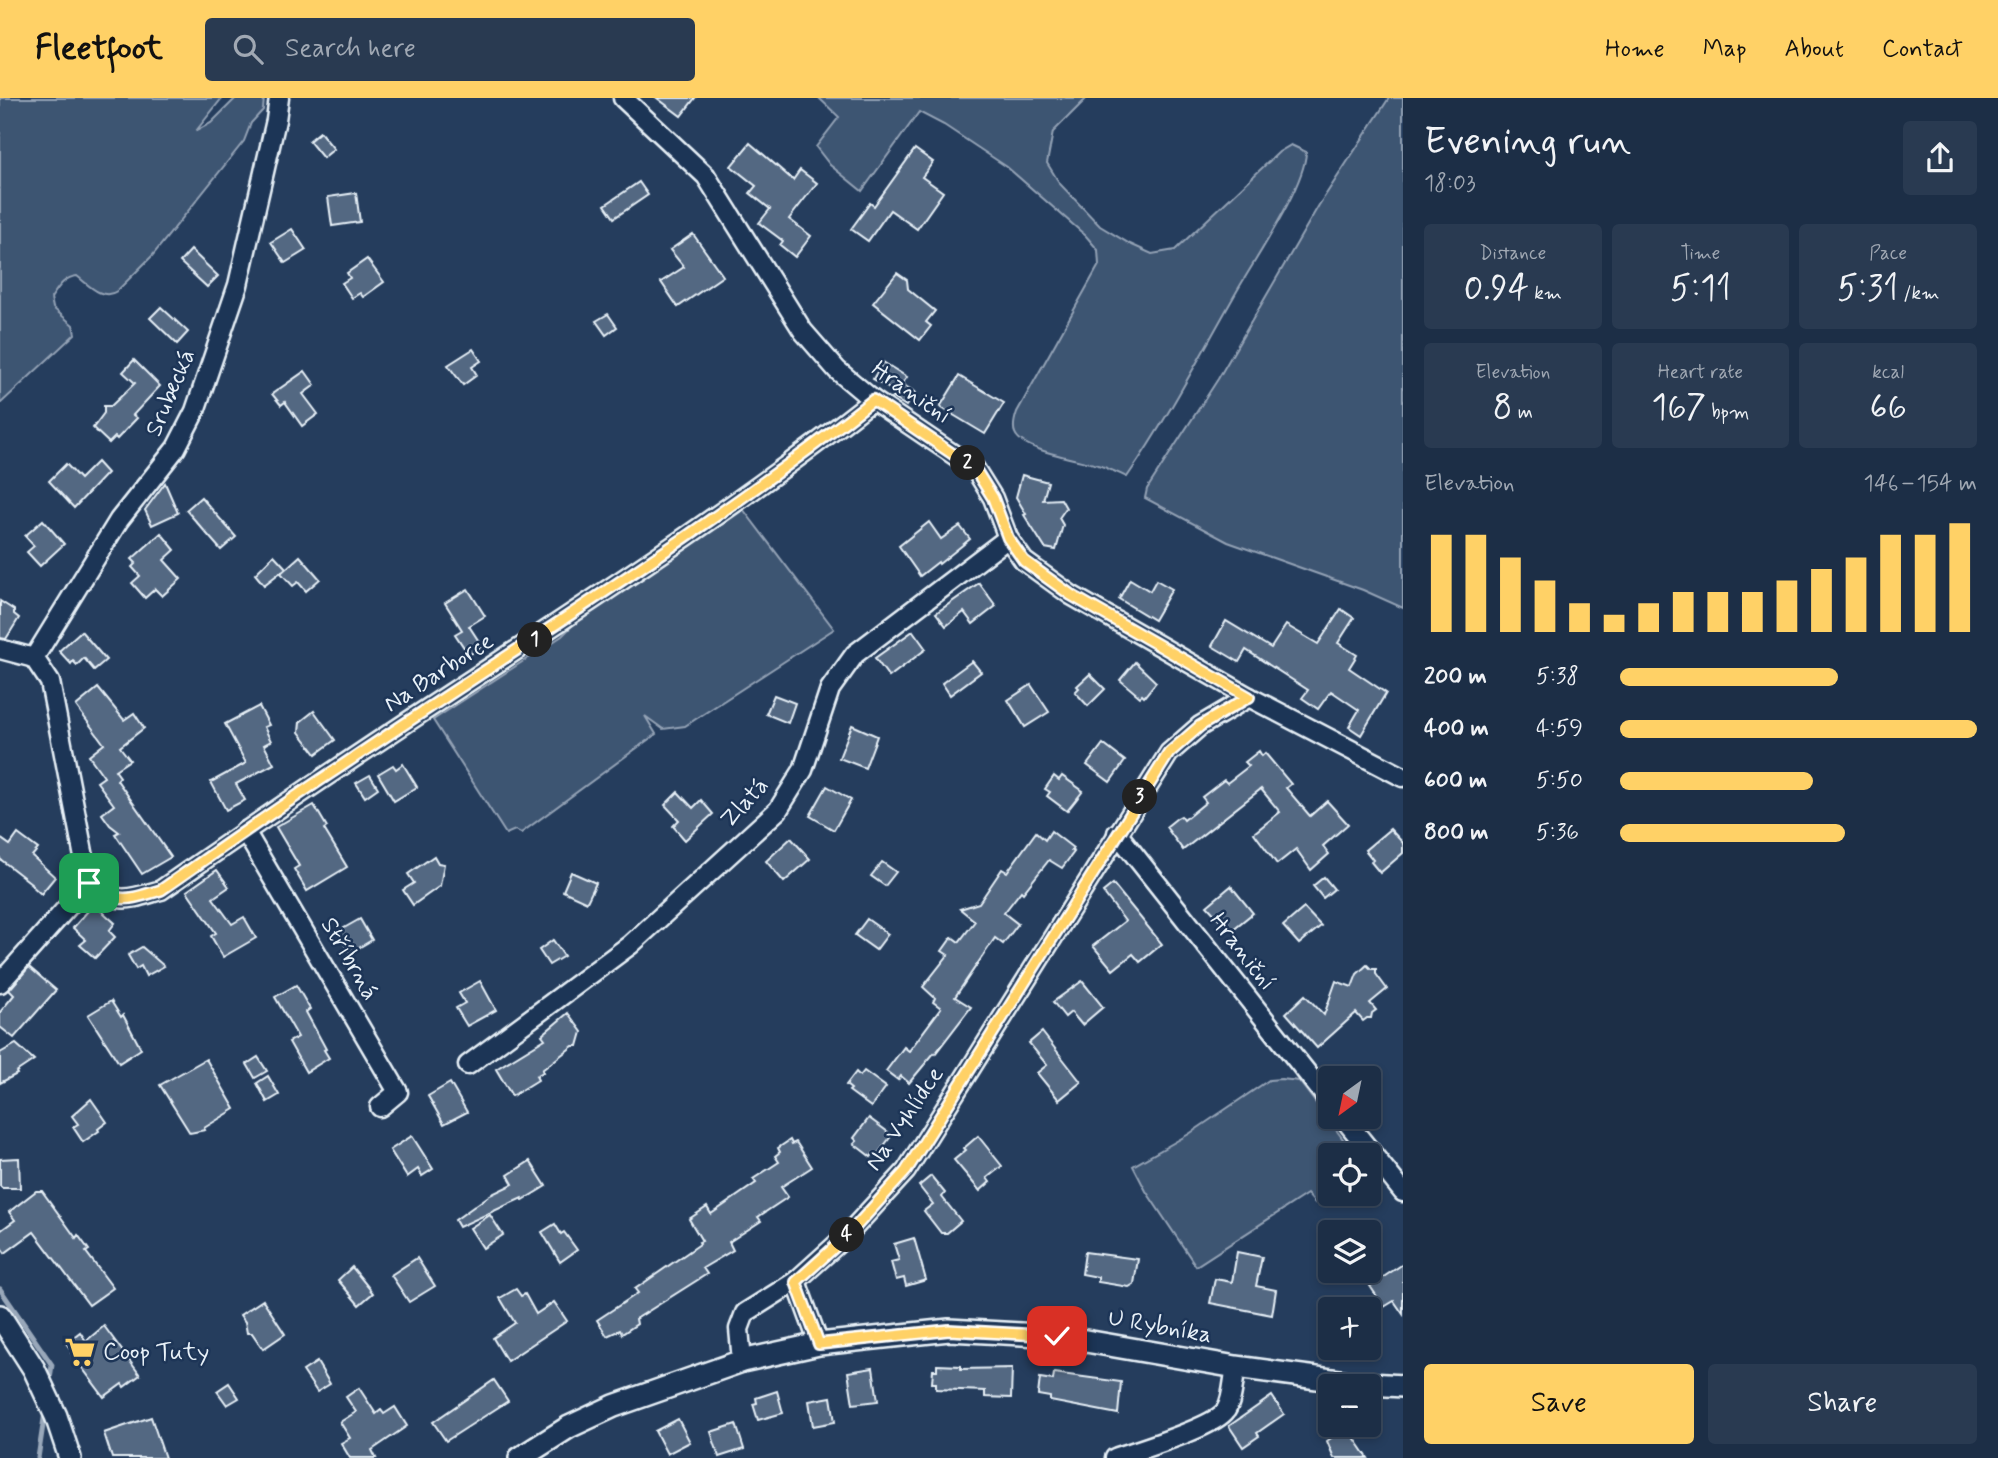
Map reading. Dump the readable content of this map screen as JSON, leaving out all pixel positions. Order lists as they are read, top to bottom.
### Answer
{
  "streets": {
    "street": [
      "Srubecká",
      "Hraniční",
      "Na Barborce",
      "Zlatá",
      "Stříbrná",
      "Na Vyhlídce",
      "U Rybníka"
    ]
  },
  "crossings": [
    ["Hraniční", "Na Barborce"],
    ["Hraniční", "Zlatá"],
    ["Hraniční", "Na Vyhlídce"],
    ["Na Barborce", "Stříbrná"],
    ["Na Vyhlídce", "U Rybníka"]
  ],
  "places": {
    "supermarket": ["Coop Tuty"]
  },
  "north": "bottom left",
  "page": {
    "header": "Fleetfoot",
    "search": "Search here",
    "nav": [
      "Home",
      "Map",
      "About",
      "Contact"
    ],
    "heading": ["Evening run", "18:03"],
    "stats": [
      ["Distance", "0.94 km"],
      ["Time", "5:11"],
      ["Pace", "5:31 /km"],
      ["Elevation", "8 m"],
      ["Heart rate", "167 bpm"],
      ["kcal", "66"]
    ],
    "pins": [
      "2",
      "1",
      "3",
      "4"
    ],
    "chart": ["Elevation", "146–154 m"],
    "list": [
      {
        "name": "200 m",
        "note": "5:38"
      },
      {
        "name": "400 m",
        "note": "4:59"
      },
      {
        "name": "600 m",
        "note": "5:50"
      },
      {
        "name": "800 m",
        "note": "5:36"
      }
    ],
    "map_buttons": ["+", "−"],
    "buttons": ["Save", "Share"]
  }
}
